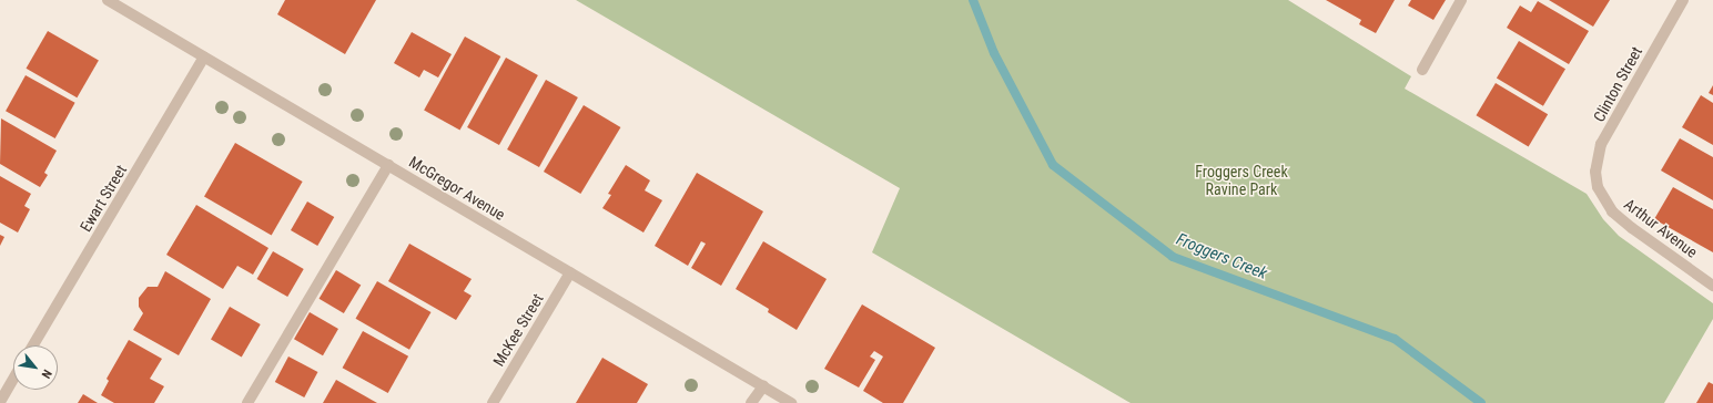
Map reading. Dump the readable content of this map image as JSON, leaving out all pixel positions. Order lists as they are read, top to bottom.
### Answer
{
  "streets": {
    "street": [
      "Clinton Street",
      "McGregor Avenue",
      "Ewart Street",
      "Arthur Avenue",
      "McKee Street"
    ]
  },
  "crossings": [
    ["Clinton Street", "Arthur Avenue"],
    ["McGregor Avenue", "Ewart Street"],
    ["McGregor Avenue", "McKee Street"]
  ],
  "water": ["Froggers Creek"],
  "parks": ["Froggers Creek Ravine Park"],
  "north": "bottom right"
}
